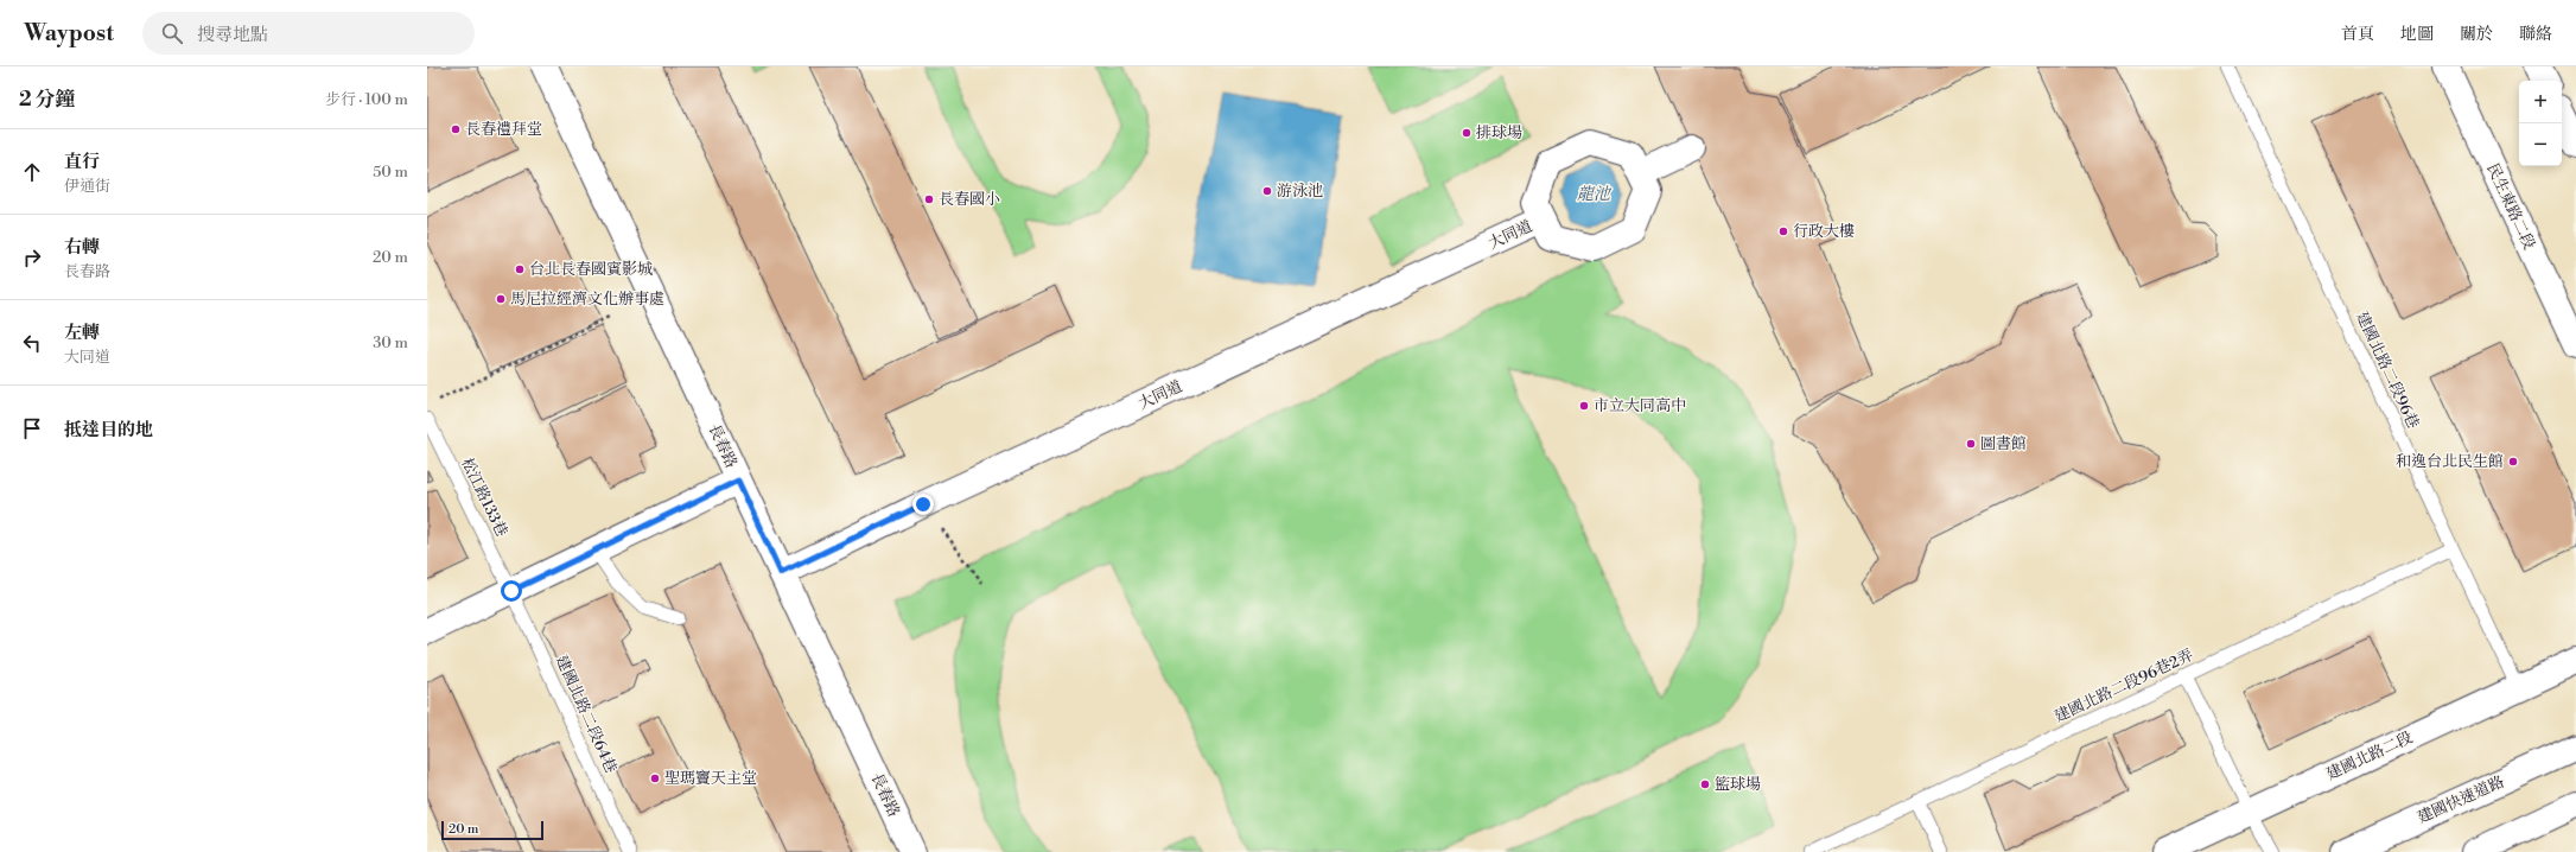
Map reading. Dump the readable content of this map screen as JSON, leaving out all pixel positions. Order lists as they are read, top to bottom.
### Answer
{
  "streets": {
    "main road": [
      "民生東路二段",
      "大同道",
      "長春路",
      "建國北路二段",
      "建國快速道路"
    ],
    "lane": [
      "建國北路二段96巷",
      "松江路133巷",
      "建國北路二段96巷2弄",
      "建國北路二段64巷"
    ]
  },
  "crossings": [
    ["大同道", "長春路"],
    ["建國北路二段96巷", "建國北路二段96巷2弄"],
    ["建國北路二段96巷", "建國北路二段"],
    ["松江路133巷", "建國北路二段64巷"]
  ],
  "water": ["龍池"],
  "places": [
    "長春禮拜堂",
    "排球場",
    "游泳池",
    "長春國小",
    "行政大樓",
    "台北長春國賓影城",
    "馬尼拉經濟文化辦事處",
    "市立大同高中",
    "圖書館",
    "和逸台北民生館",
    "聖瑪竇天主堂",
    "籃球場"
  ],
  "scale_bar": "20 m",
  "page": {
    "header": "Waypost",
    "search": "搜尋地點",
    "nav": [
      "首頁",
      "地圖",
      "關於",
      "聯絡"
    ],
    "heading": ["2 分鐘", "步行 · 100 m"],
    "map_buttons": ["+", "−"],
    "list": [
      ["直行", "伊通街", "50 m"],
      ["右轉", "長春路", "20 m"],
      ["左轉", "大同道", "30 m"],
      "抵達目的地"
    ],
    "scale": "20 m"
  }
}
